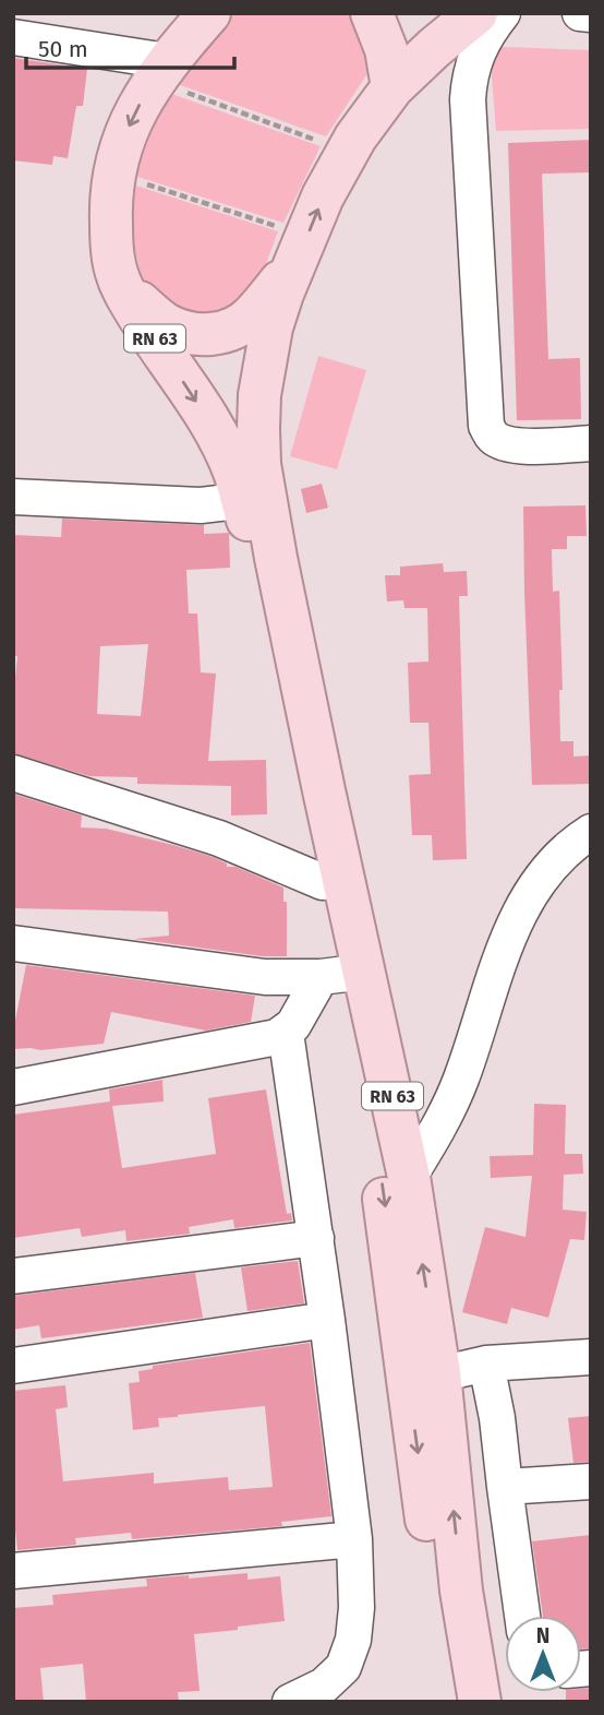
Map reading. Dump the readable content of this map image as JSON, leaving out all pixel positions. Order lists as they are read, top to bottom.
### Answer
{
  "streets": {
    "main road": ["RN 63"]
  },
  "scale_bar": "50 m",
  "north": "top"
}
